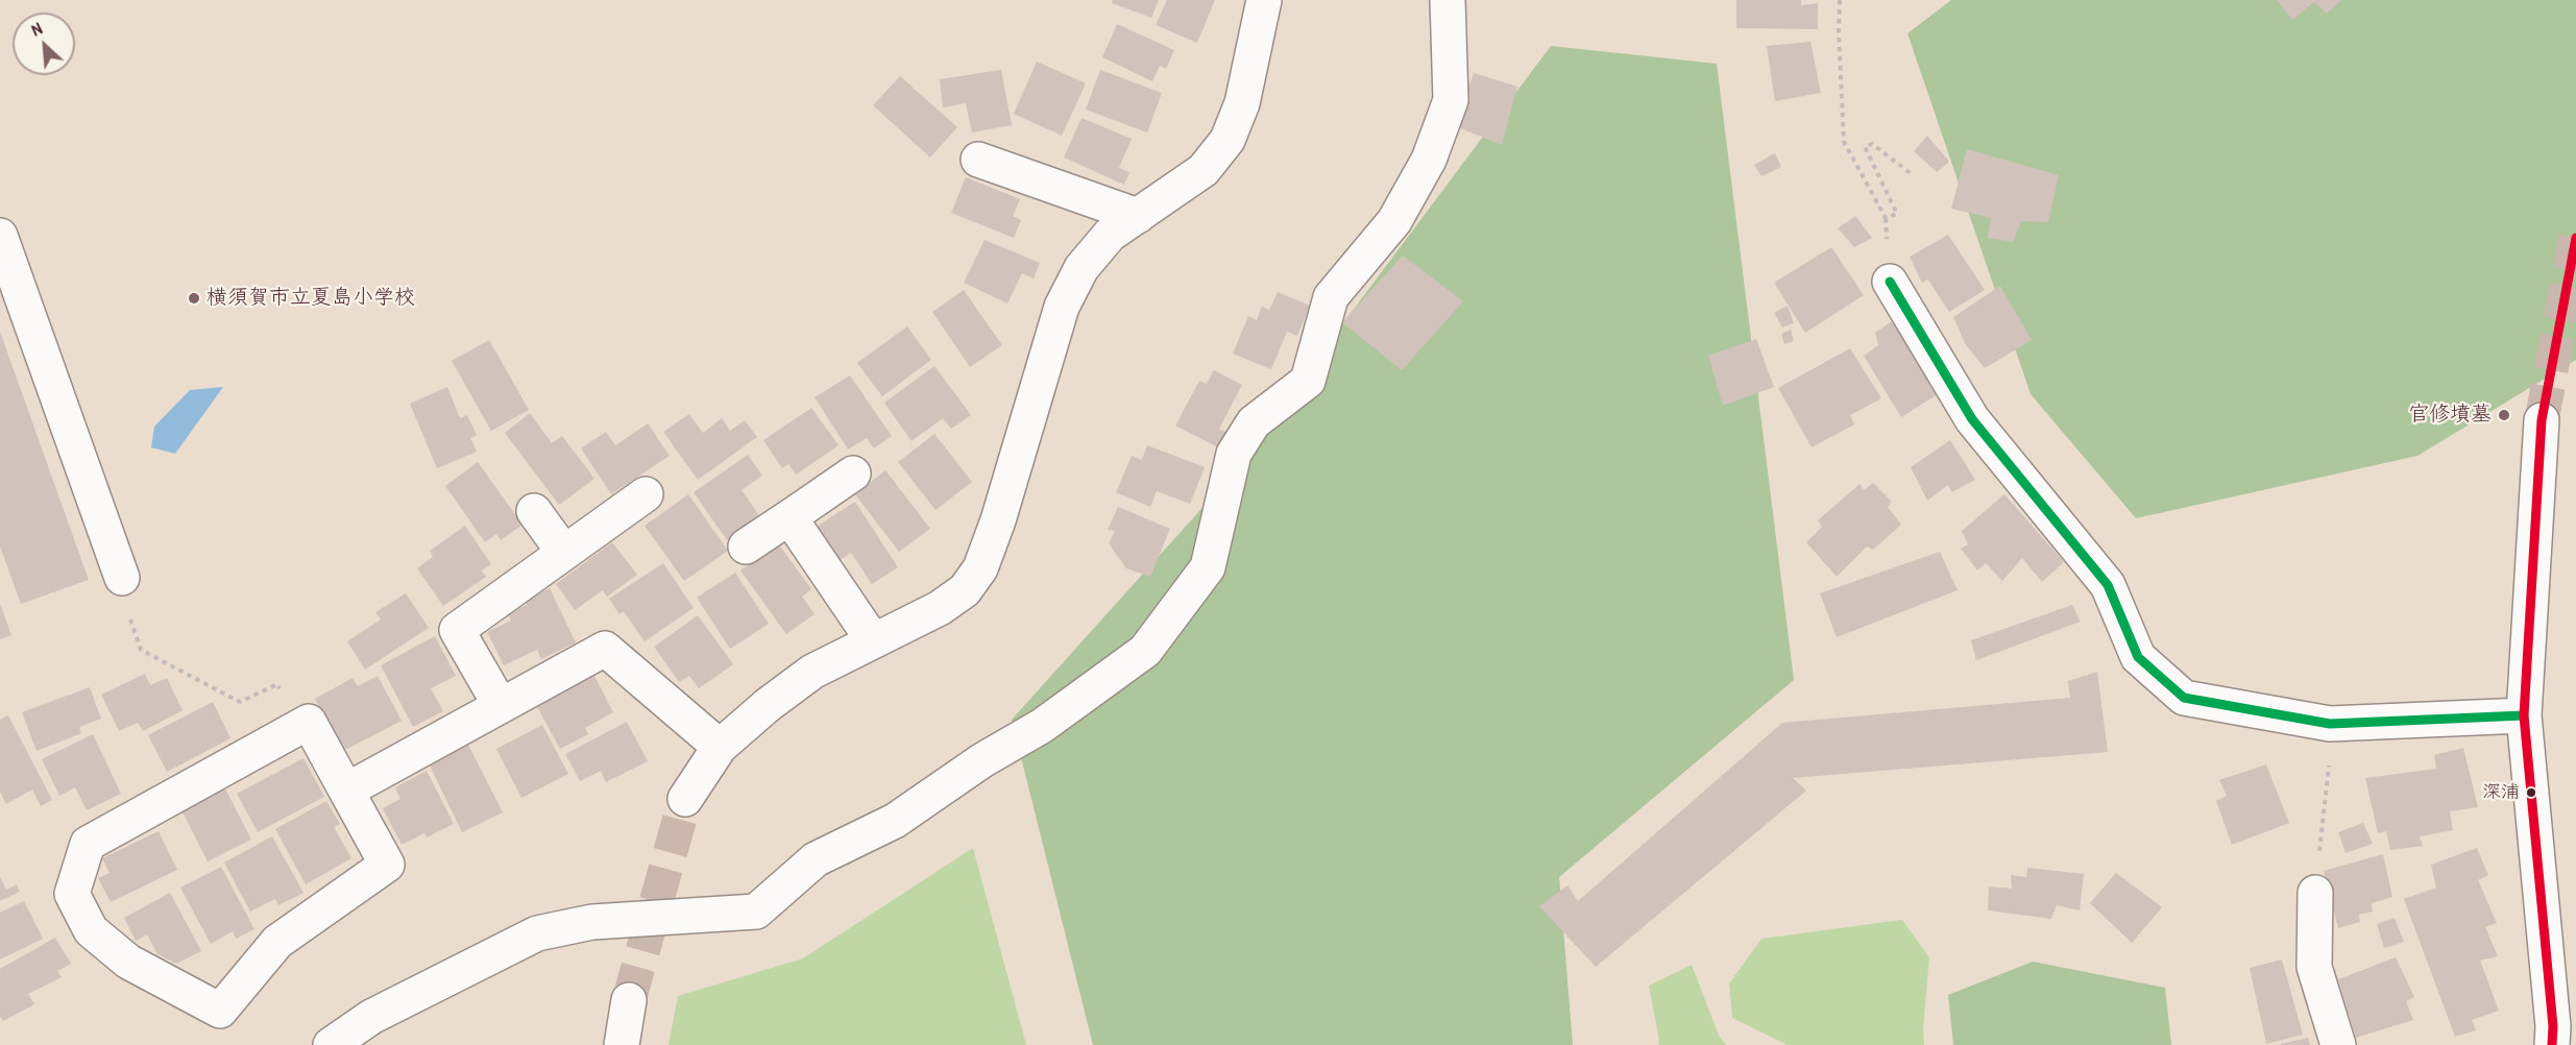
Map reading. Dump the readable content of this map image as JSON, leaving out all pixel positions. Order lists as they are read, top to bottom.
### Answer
{
  "places": ["横須賀市立夏島小学校", "官修墳墓", "深浦"],
  "north": "top left"
}
